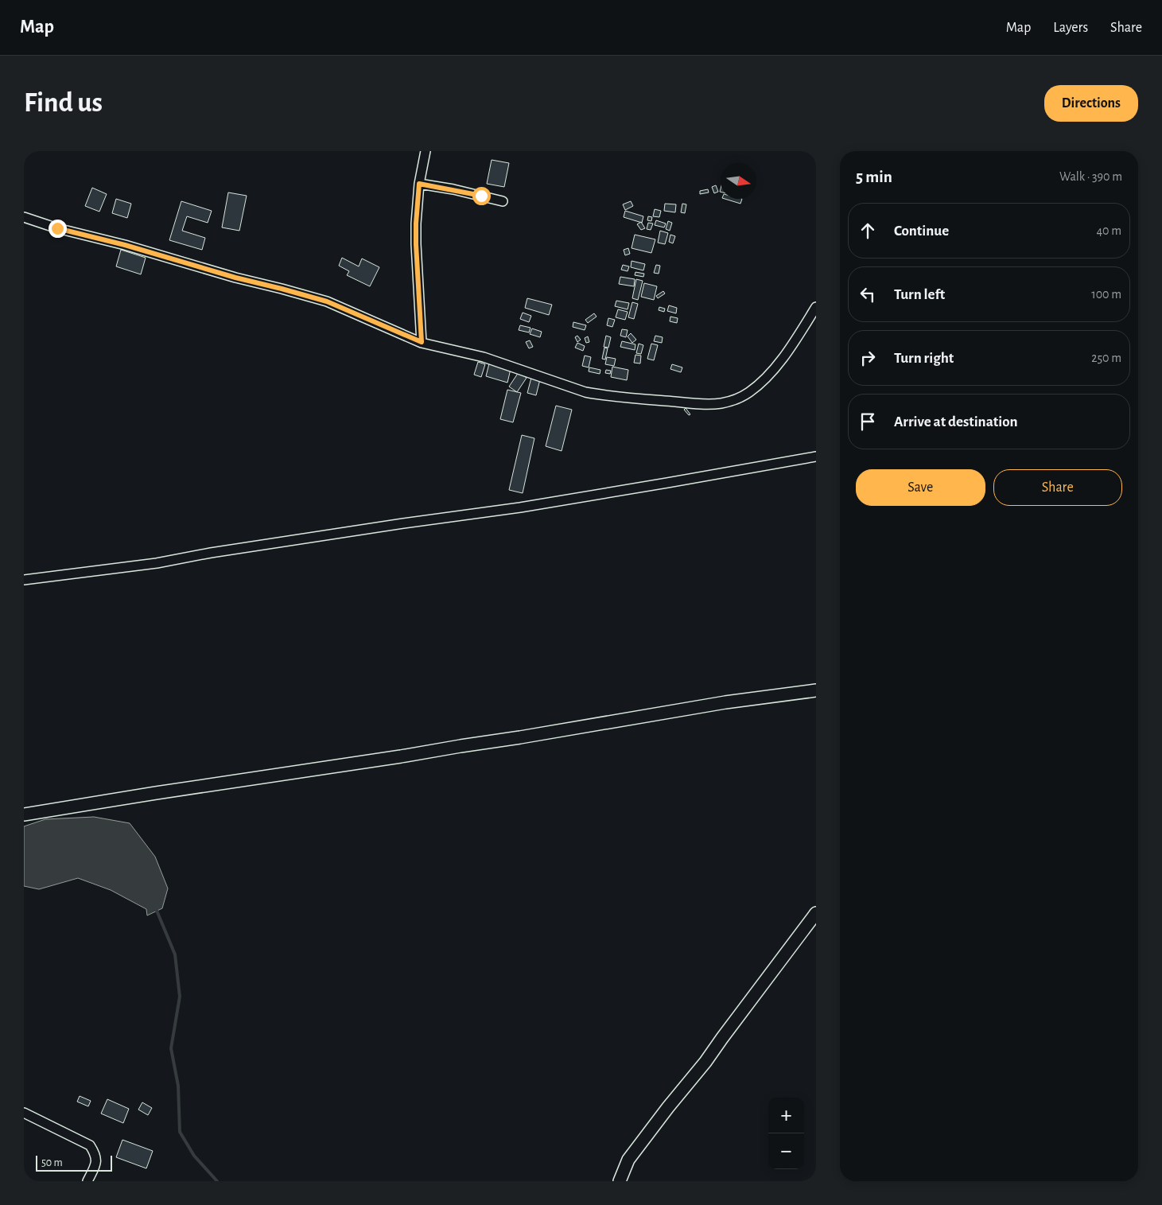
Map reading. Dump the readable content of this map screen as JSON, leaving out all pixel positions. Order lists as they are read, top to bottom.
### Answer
{
  "scale_bar": "50 m",
  "north": "right",
  "page": {
    "header": "Map",
    "nav": ["Map", "Layers", "Share"],
    "buttons": [
      "Directions",
      ["Save", "Share"]
    ],
    "title": "Find us",
    "heading": ["5 min", "Walk · 390 m"],
    "list": [
      ["Continue", "40 m"],
      ["Turn left", "100 m"],
      ["Turn right", "250 m"],
      "Arrive at destination"
    ],
    "map_buttons": ["+", "−"],
    "scale": "50 m"
  }
}
